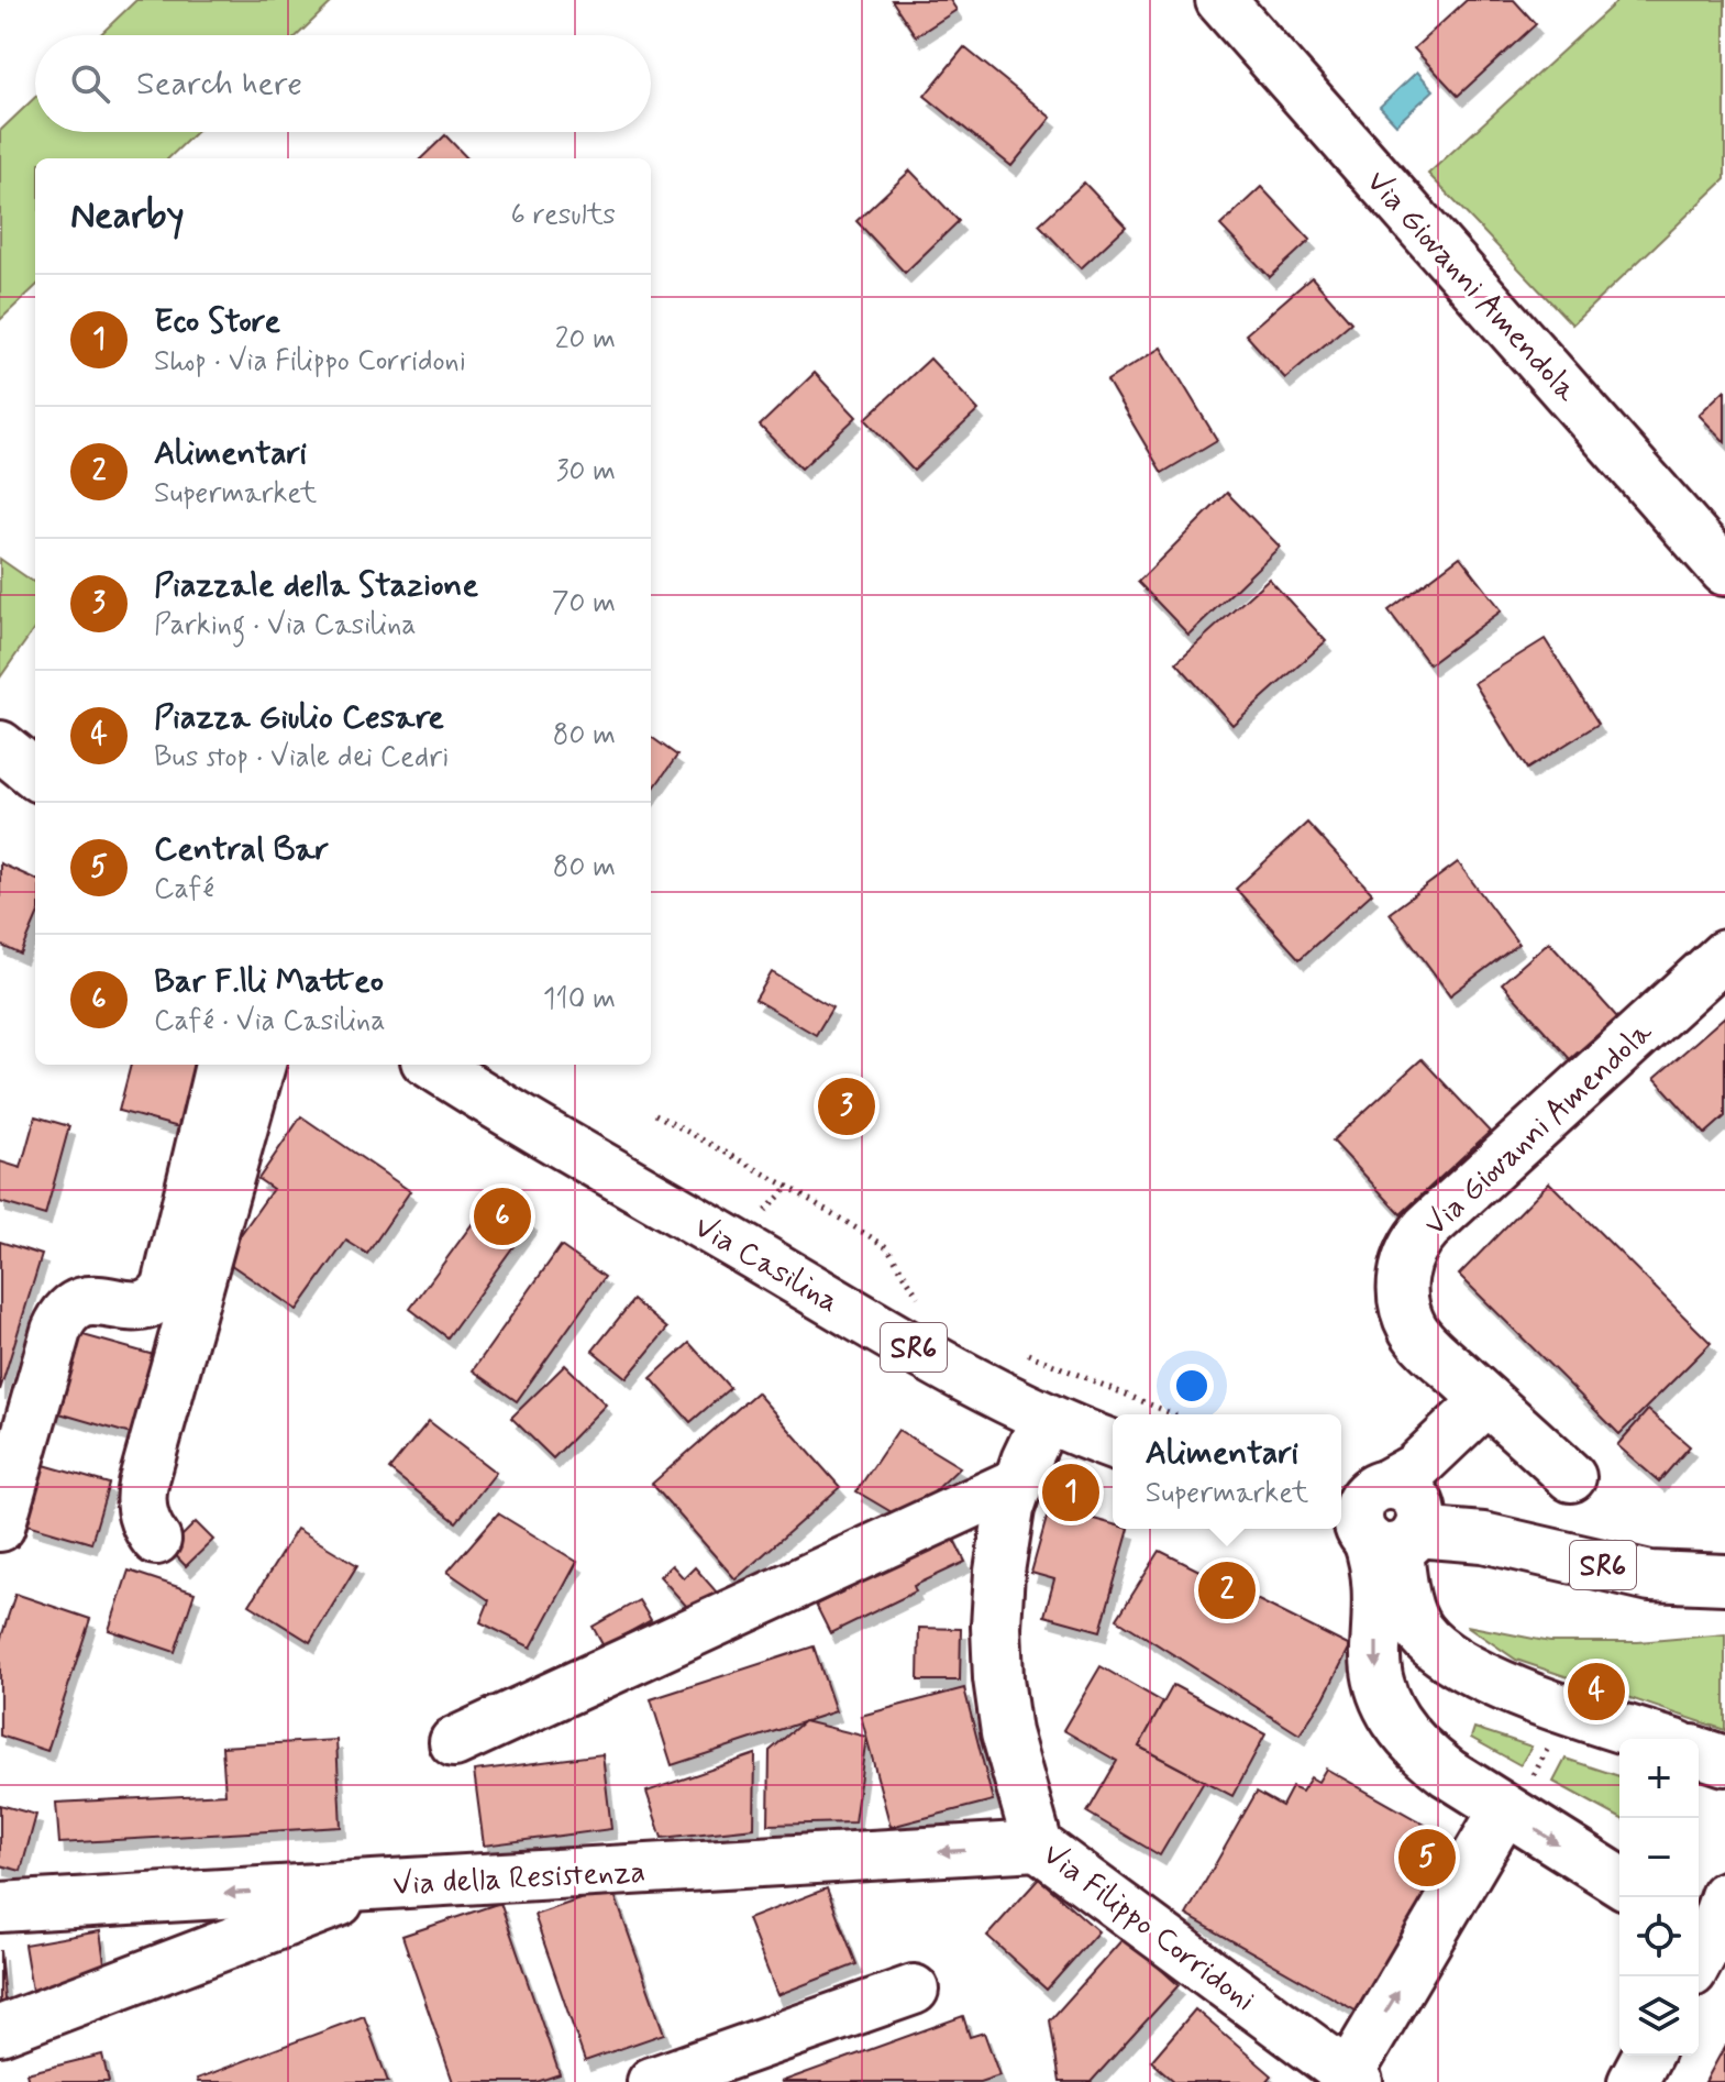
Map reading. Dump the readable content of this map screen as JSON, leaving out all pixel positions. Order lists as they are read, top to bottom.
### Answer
{
  "streets": {
    "street": [
      "Via Giovanni Amendola",
      "Via Casilina",
      "SR6",
      "Via della Resistenza",
      "Via Filippo Corridoni"
    ]
  },
  "crossings": [
    ["Via Casilina", "Via Filippo Corridoni"],
    ["Via della Resistenza", "Via Filippo Corridoni"]
  ],
  "page": {
    "search": "Search here",
    "heading": ["Nearby", "6 results"],
    "list": [
      {
        "mark": "1",
        "name": "Eco Store",
        "note": "Shop · Via Filippo Corridoni",
        "value": "20 m"
      },
      {
        "mark": "2",
        "name": "Alimentari",
        "note": "Supermarket",
        "value": "30 m"
      },
      {
        "mark": "3",
        "name": "Piazzale della Stazione",
        "note": "Parking · Via Casilina",
        "value": "70 m"
      },
      {
        "mark": "4",
        "name": "Piazza Giulio Cesare",
        "note": "Bus stop · Viale dei Cedri",
        "value": "80 m"
      },
      {
        "mark": "5",
        "name": "Central Bar",
        "note": "Café",
        "value": "80 m"
      },
      {
        "mark": "6",
        "name": "Bar F.lli Matteo",
        "note": "Café · Via Casilina",
        "value": "110 m"
      }
    ],
    "pins": [
      "3",
      "6",
      "1",
      "2",
      "4",
      "5"
    ],
    "popup": ["Alimentari", "Supermarket"],
    "map_buttons": ["+", "−"]
  }
}
